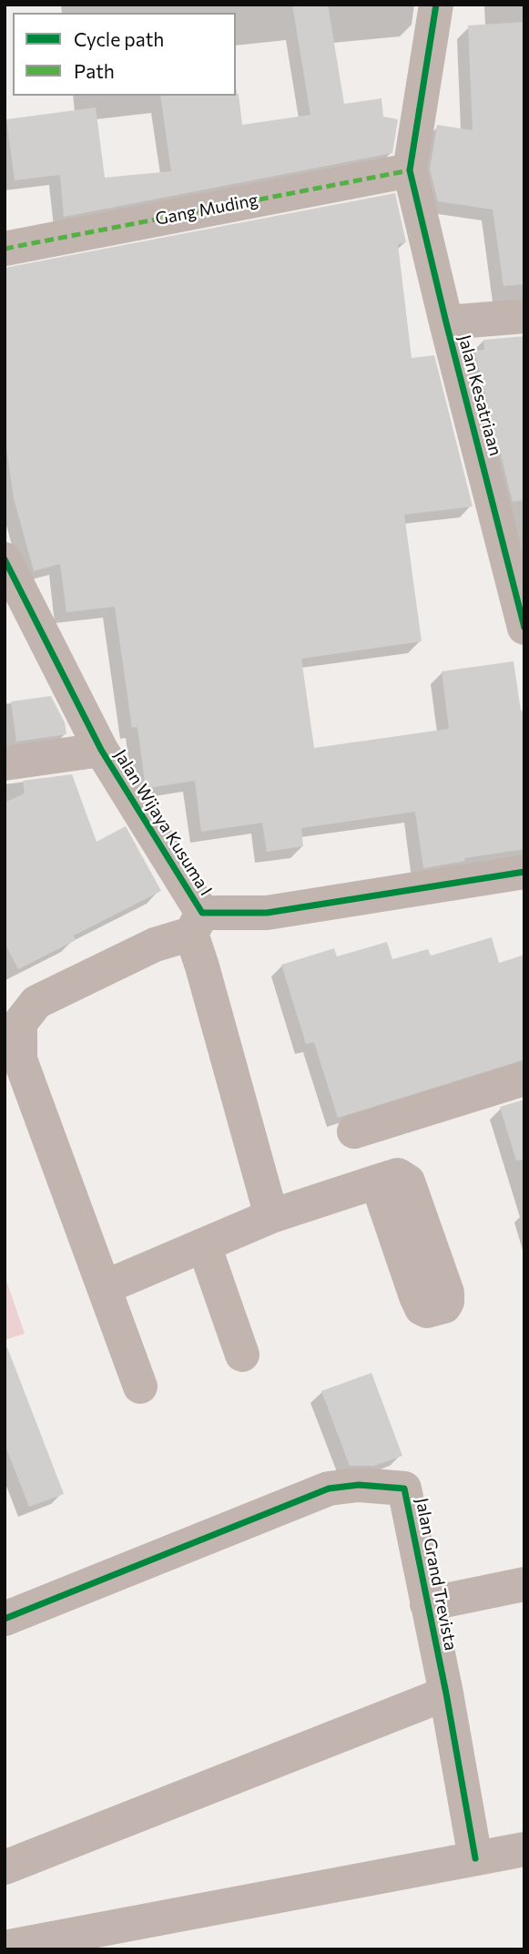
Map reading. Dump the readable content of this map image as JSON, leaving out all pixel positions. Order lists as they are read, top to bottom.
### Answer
{
  "streets": {
    "street": [
      "Gang Muding",
      "Jalan Kesatriaan",
      "Jalan Wijaya Kusuma I",
      "Jalan Grand Trevista"
    ]
  },
  "crossings": [
    ["Gang Muding", "Jalan Kesatriaan"]
  ],
  "legend": ["Cycle path", "Path"]
}
